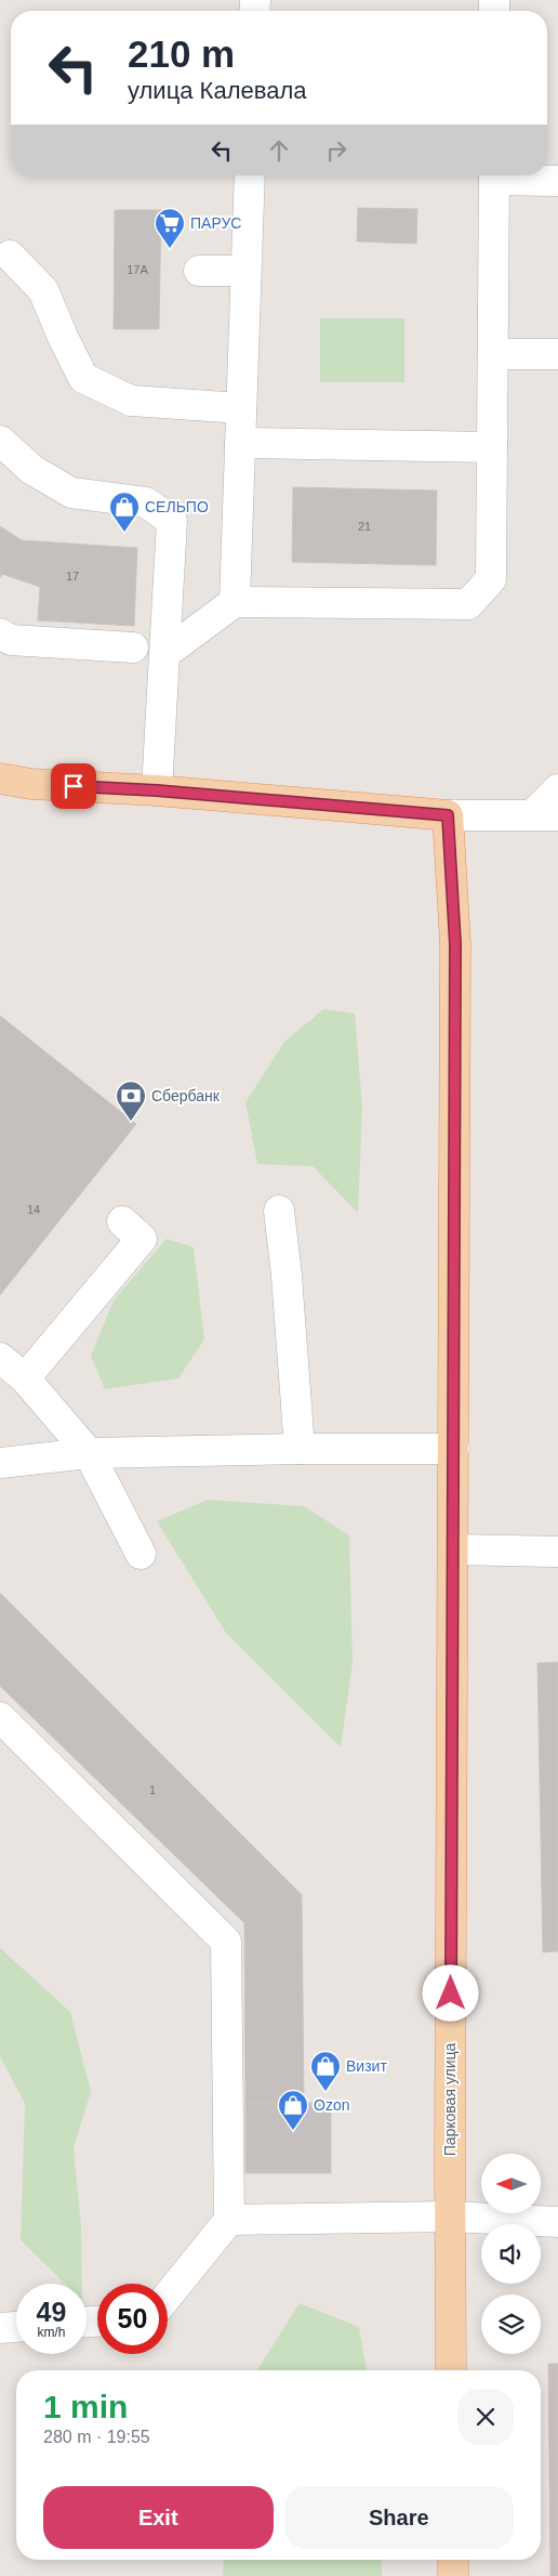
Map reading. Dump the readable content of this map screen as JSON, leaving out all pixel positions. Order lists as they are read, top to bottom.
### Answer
{
  "streets": {
    "main road": ["Парковая улица"]
  },
  "places": {
    "supermarket": ["ПАРУС"],
    "shop": ["СЕЛЬПО", "Визит", "Ozon"],
    "bank": ["Сбербанк"]
  },
  "house_numbers": [
    "17А",
    "21",
    "17",
    "14",
    "1"
  ],
  "north": "left",
  "page": {
    "turn": ["210 m", "улица Калевала"],
    "speed": "49 km/h",
    "limit": "50",
    "heading": ["1 min", "280 m · 19:55"],
    "buttons": ["Exit", "Share"]
  }
}
